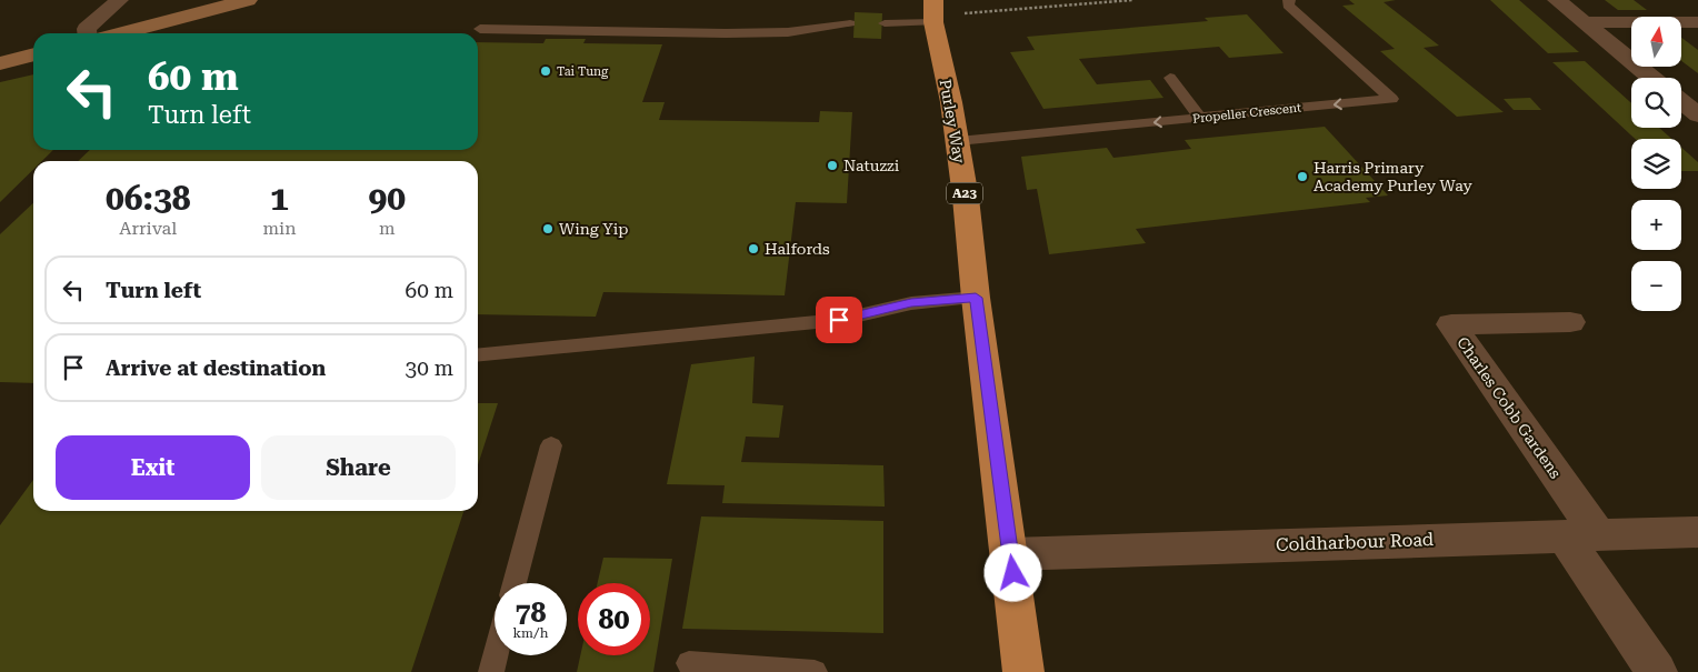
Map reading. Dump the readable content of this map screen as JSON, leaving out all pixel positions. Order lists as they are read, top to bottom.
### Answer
{
  "streets": {
    "highway": ["Purley Way", "A23"],
    "street": ["Charles Cobb Gardens", "Coldharbour Road"],
    "lane": ["Propeller Crescent"]
  },
  "crossings": [
    ["Propeller Crescent", "Purley Way"],
    ["Purley Way", "Coldharbour Road"],
    ["Charles Cobb Gardens", "Coldharbour Road"]
  ],
  "places": [
    "Tai Tung",
    "Natuzzi",
    "Harris Primary Academy Purley Way",
    "Wing Yip",
    "Halfords"
  ],
  "north": "top",
  "page": {
    "map_buttons": ["+", "−"],
    "turn": ["60 m", "Turn left"],
    "eta": [
      "06:38",
      "Arrival",
      "1",
      "min",
      "90",
      "m"
    ],
    "list": [
      {
        "name": "Turn left",
        "value": "60 m"
      },
      {
        "name": "Arrive at destination",
        "value": "30 m"
      }
    ],
    "buttons": ["Exit", "Share"],
    "speed": "78 km/h",
    "limit": "80"
  }
}
